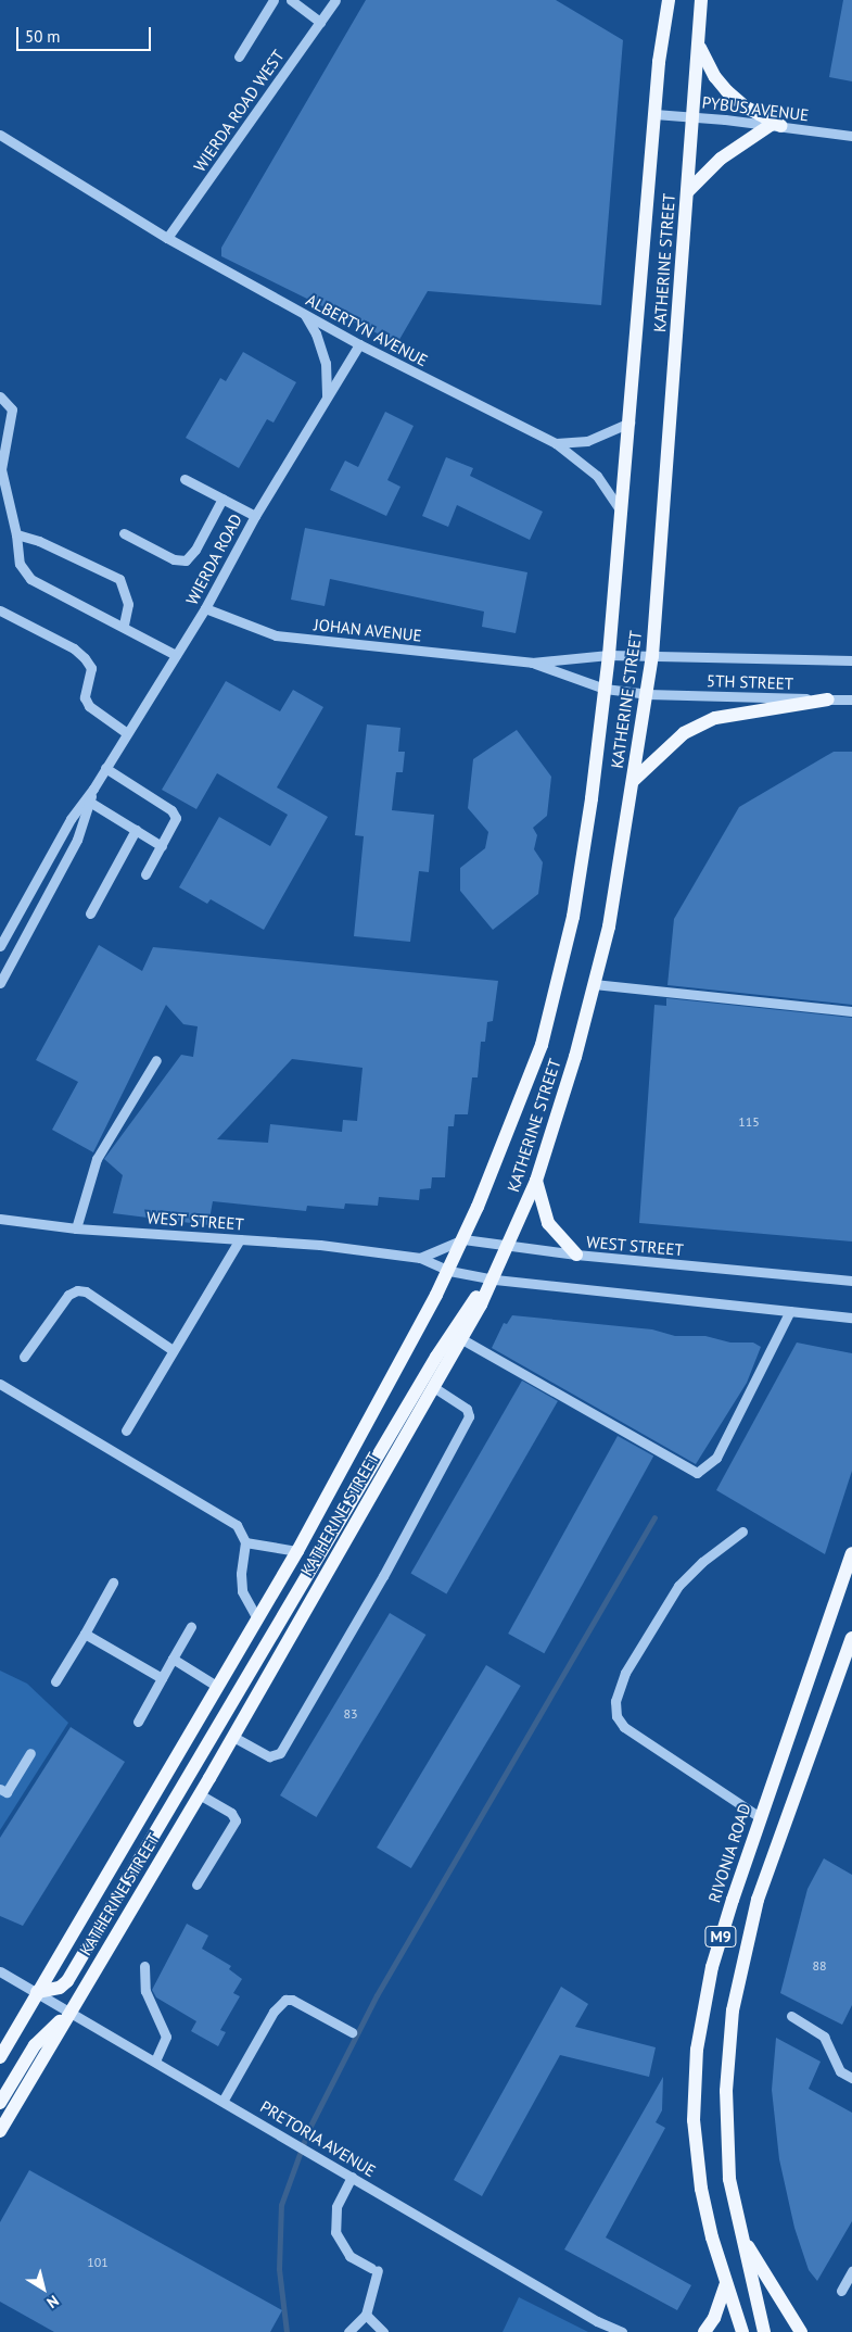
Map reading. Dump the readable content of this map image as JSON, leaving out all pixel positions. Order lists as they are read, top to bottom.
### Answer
{
  "streets": {
    "main road": ["KATHERINE STREET", "RIVONIA ROAD", "M9"],
    "street": [
      "PYBUS AVENUE",
      "WIERDA ROAD WEST",
      "ALBERTYN AVENUE",
      "WIERDA ROAD",
      "JOHAN AVENUE",
      "5TH STREET",
      "WEST STREET",
      "PRETORIA AVENUE"
    ]
  },
  "crossings": [
    ["PYBUS AVENUE", "KATHERINE STREET"],
    ["WIERDA ROAD WEST", "ALBERTYN AVENUE"],
    ["KATHERINE STREET", "ALBERTYN AVENUE"],
    ["KATHERINE STREET", "JOHAN AVENUE"],
    ["KATHERINE STREET", "5TH STREET"],
    ["KATHERINE STREET", "WEST STREET"],
    ["KATHERINE STREET", "PRETORIA AVENUE"],
    ["ALBERTYN AVENUE", "WIERDA ROAD"],
    ["WIERDA ROAD", "JOHAN AVENUE"],
    ["JOHAN AVENUE", "5TH STREET"]
  ],
  "house_numbers": [
    "115",
    "83",
    "88",
    "101"
  ],
  "scale_bar": "50 m",
  "north": "bottom right"
}
